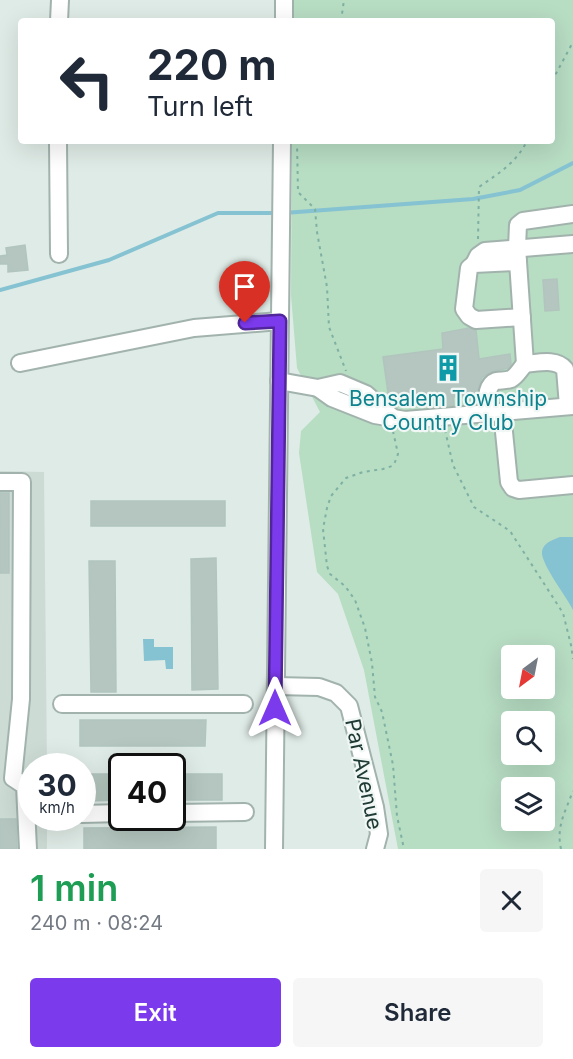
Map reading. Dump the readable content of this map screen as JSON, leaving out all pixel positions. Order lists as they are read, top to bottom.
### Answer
{
  "streets": {
    "street": ["Par Avenue"]
  },
  "places": {
    "building": ["Bensalem Township Country Club"]
  },
  "north": "bottom left",
  "page": {
    "turn": ["220 m", "Turn left"],
    "speed": "30 km/h",
    "limit": "40",
    "heading": ["1 min", "240 m · 08:24"],
    "buttons": ["Exit", "Share"]
  }
}
